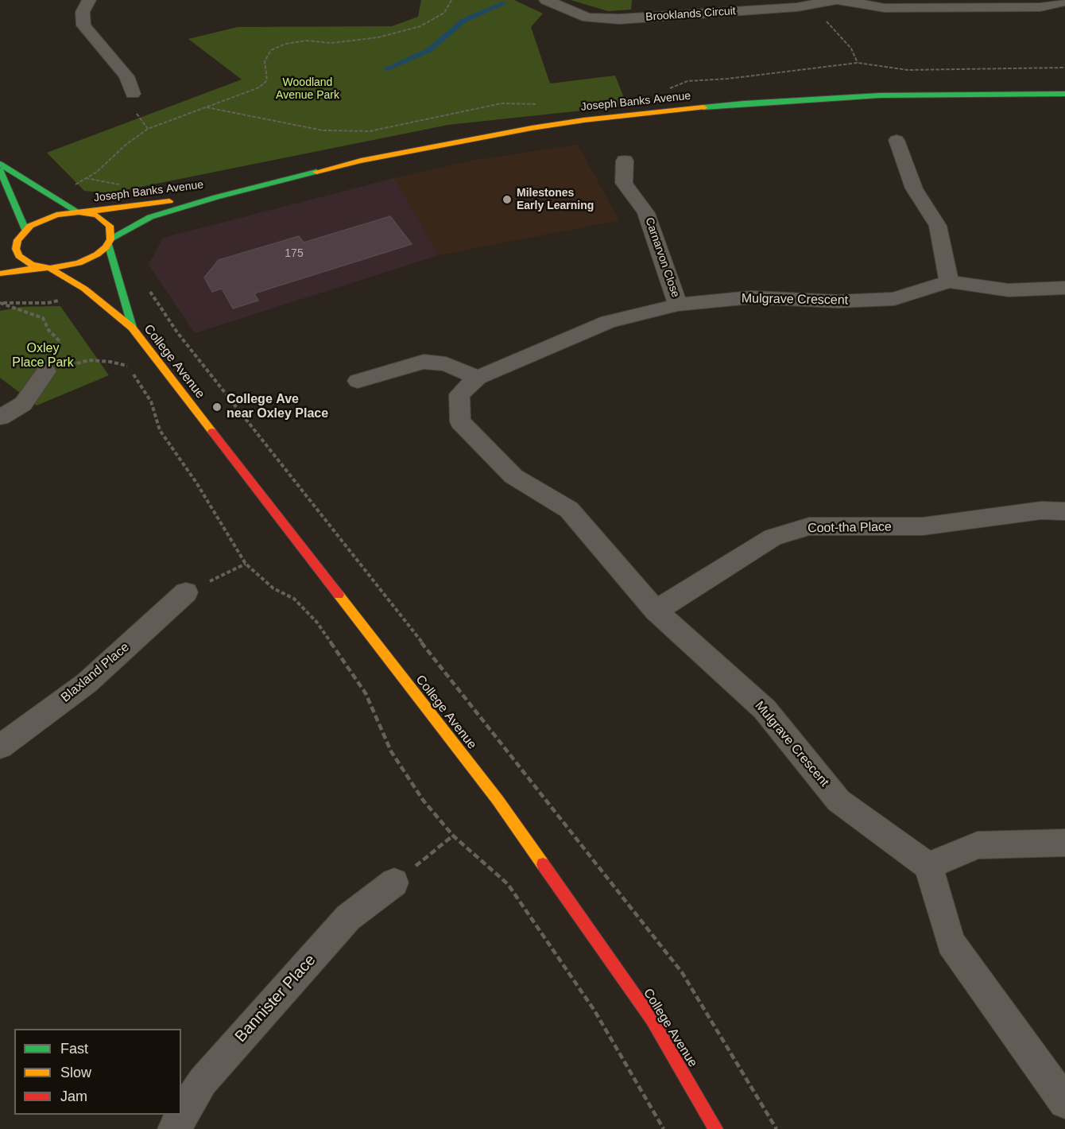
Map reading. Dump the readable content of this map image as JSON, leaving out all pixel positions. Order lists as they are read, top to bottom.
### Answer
{
  "streets": {
    "street": [
      "Brooklands Circuit",
      "Joseph Banks Avenue",
      "Carnarvon Close",
      "Mulgrave Crescent",
      "College Avenue",
      "Coot-tha Place",
      "Blaxland Place",
      "Bannister Place"
    ]
  },
  "crossings": [
    ["Joseph Banks Avenue", "College Avenue"],
    ["Carnarvon Close", "Mulgrave Crescent"],
    ["Mulgrave Crescent", "Coot-tha Place"]
  ],
  "parks": ["Woodland Avenue Park", "Oxley Place Park"],
  "places": ["Milestones Early Learning", "College Ave near Oxley Place"],
  "house_numbers": ["175"],
  "legend": ["Fast", "Slow", "Jam"]
}
